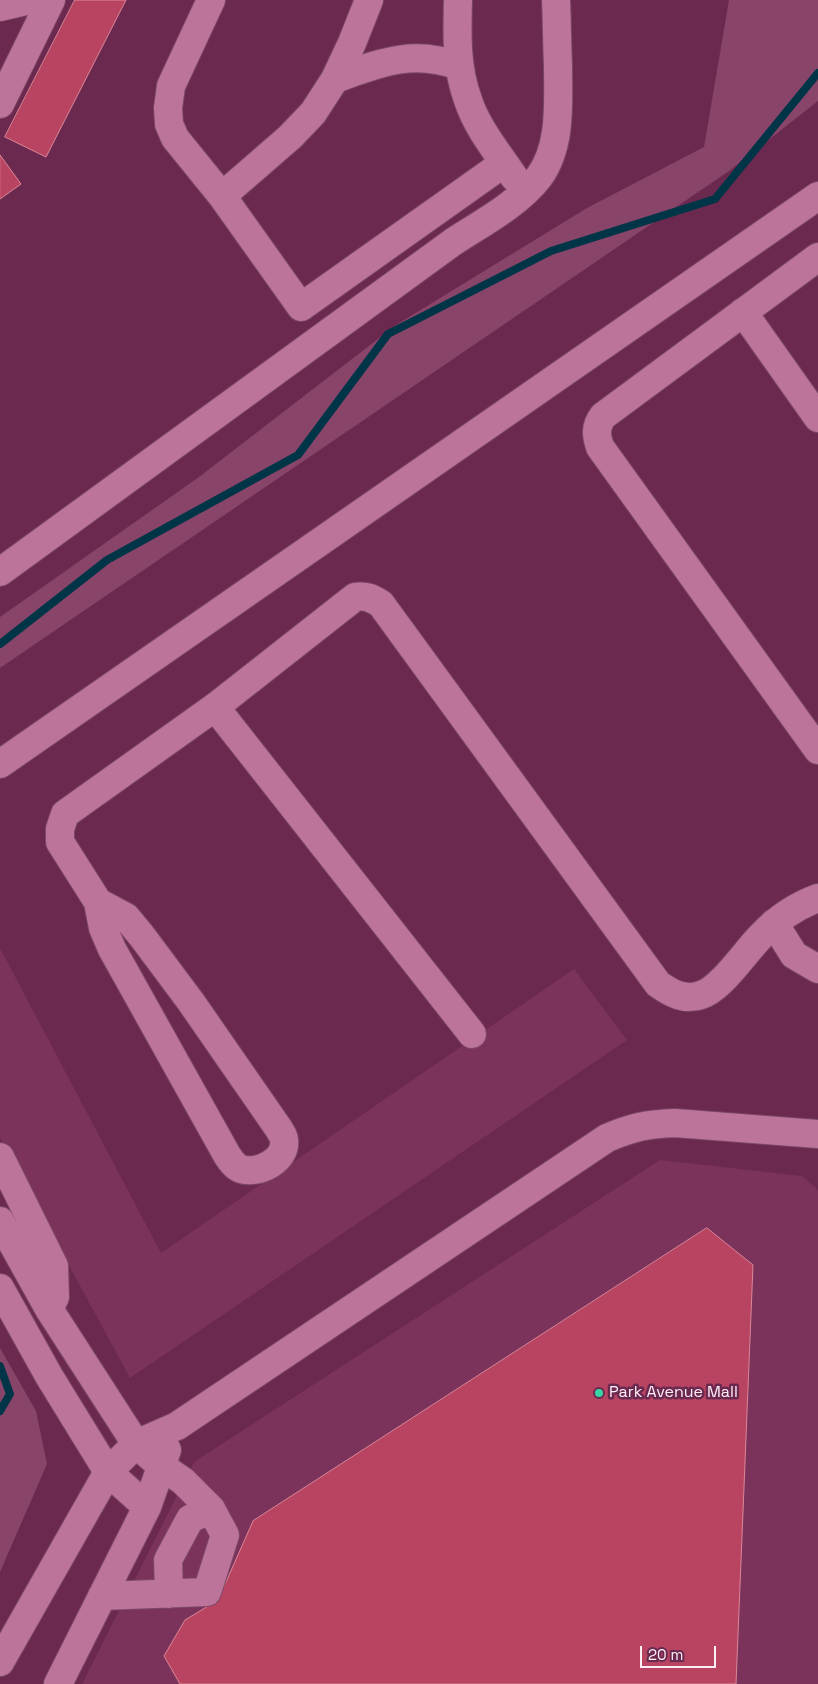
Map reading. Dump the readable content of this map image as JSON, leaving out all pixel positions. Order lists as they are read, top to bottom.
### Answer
{
  "places": ["Park Avenue Mall"],
  "scale_bar": "20 m"
}
